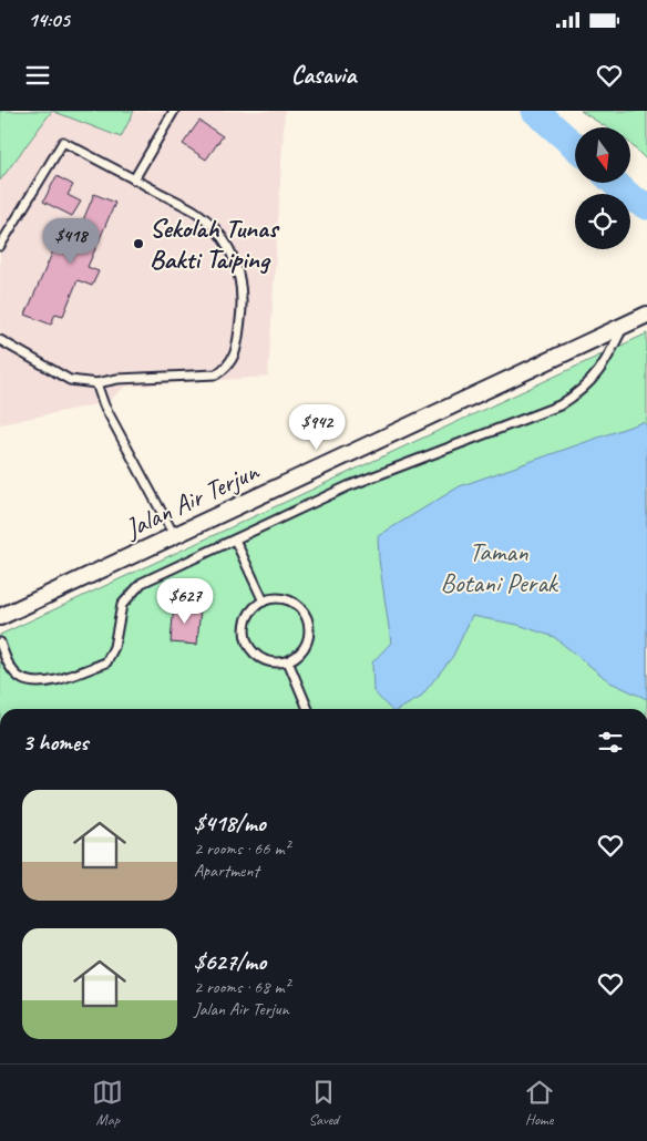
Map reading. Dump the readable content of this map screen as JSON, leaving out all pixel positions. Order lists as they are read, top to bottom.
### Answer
{
  "streets": {
    "street": ["Jalan Air Terjun"]
  },
  "parks": ["Taman Botani Perak"],
  "places": ["Sekolah Tunas Bakti Taiping"],
  "north": "bottom",
  "page": {
    "status": "14:05",
    "header": "Casavia",
    "price": ["$418", "$942", "$627"],
    "heading": "3 homes",
    "list": [
      {
        "name": "$418/mo",
        "note": "2 rooms · 66 m² · Apartment"
      },
      {
        "name": "$627/mo",
        "note": "2 rooms · 68 m² · Jalan Air Terjun"
      }
    ],
    "tabs": ["Map", "Saved", "Home"]
  }
}
